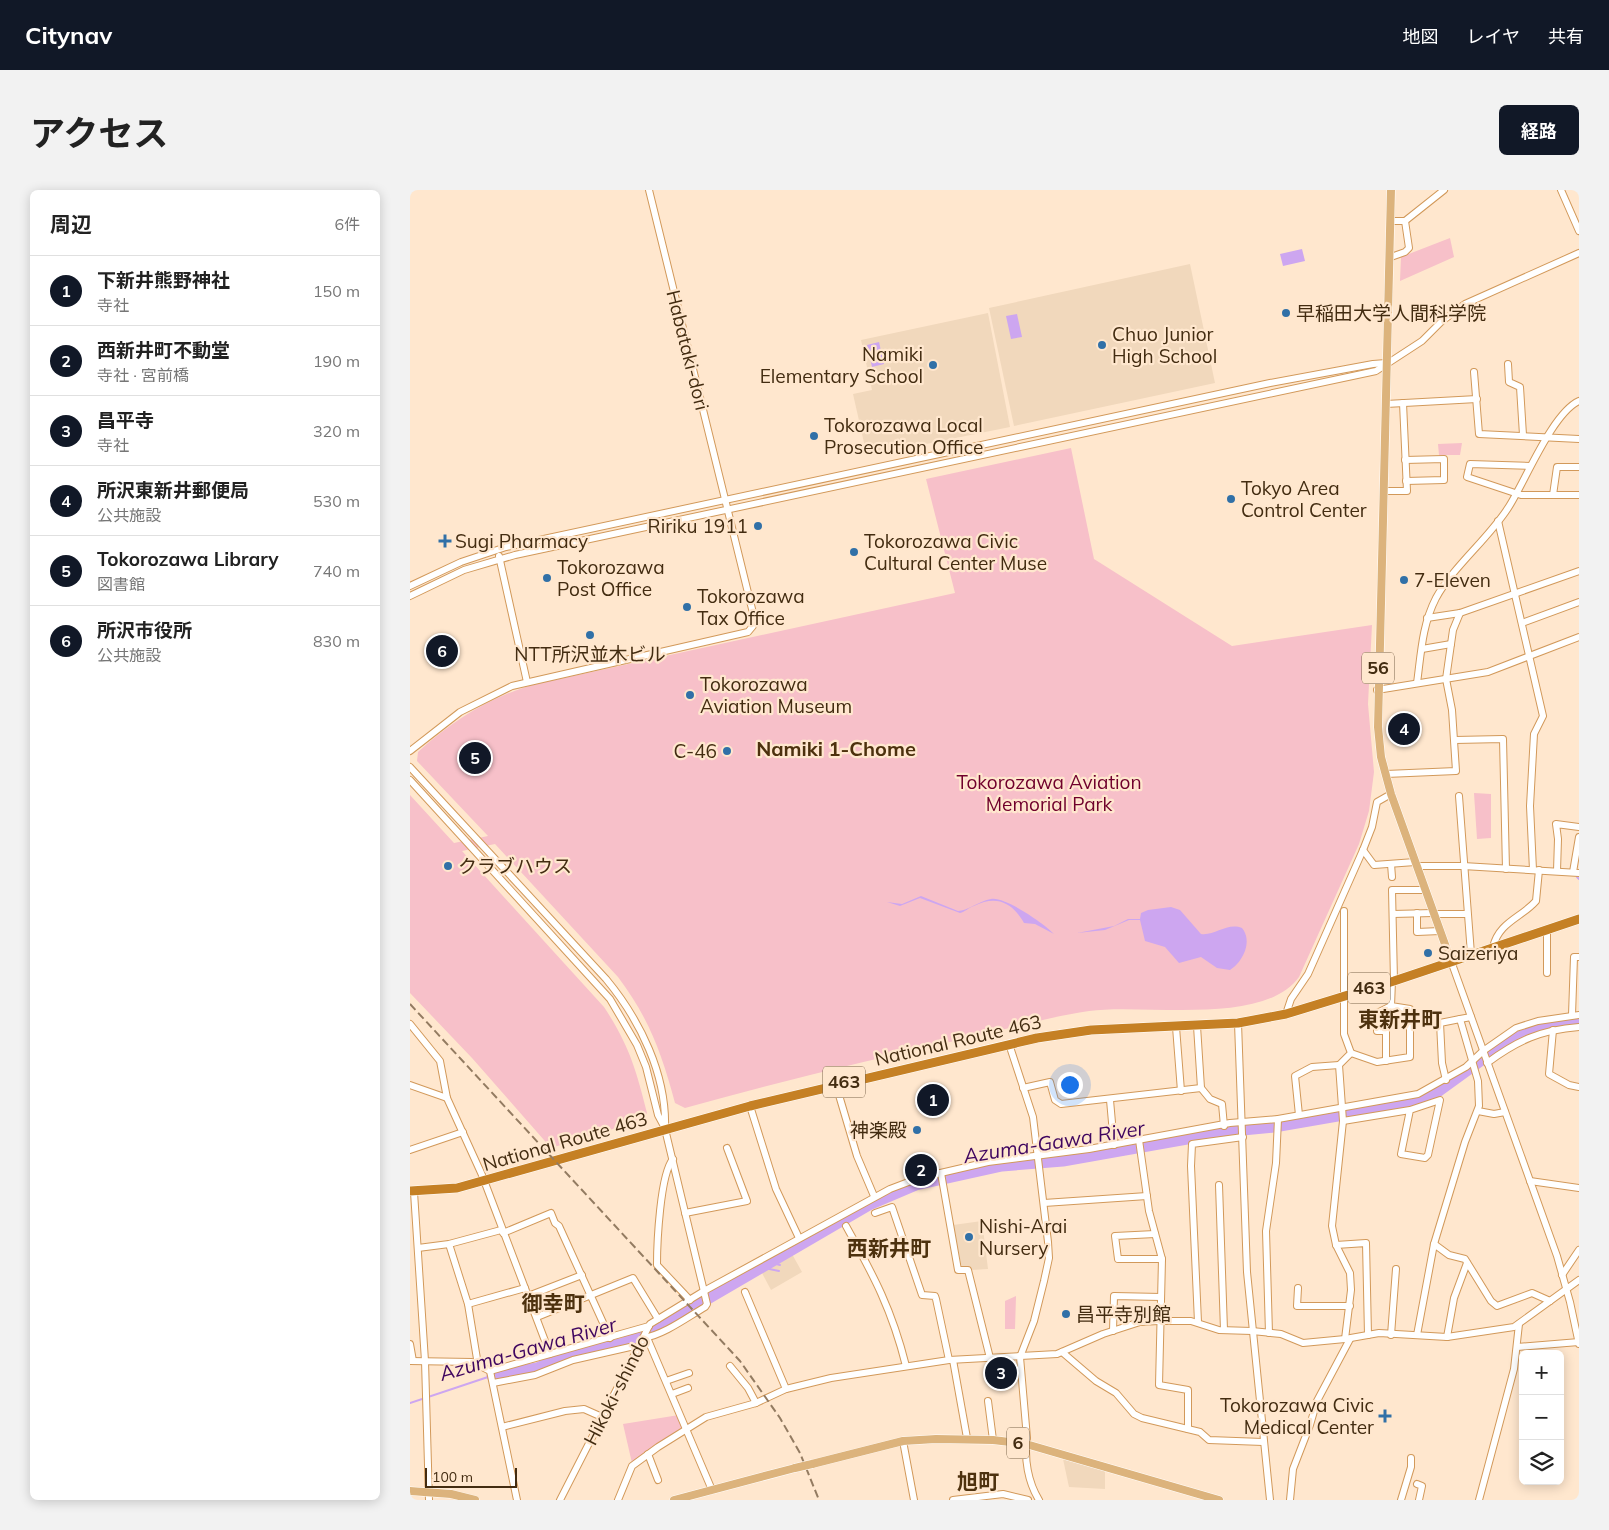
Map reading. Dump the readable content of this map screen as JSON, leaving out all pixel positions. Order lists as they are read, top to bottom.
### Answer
{
  "streets": {
    "highway": ["463", "National Route 463"],
    "main road": ["56", "6"],
    "street": ["Habataki-dori", "Hikoki-shindo"]
  },
  "crossings": [
    ["56", "463"],
    ["463", "National Route 463"]
  ],
  "districts": [
    "Namiki 1-Chome",
    "東新井町",
    "西新井町",
    "御幸町",
    "旭町"
  ],
  "water": ["Azuma-Gawa River"],
  "parks": ["Tokorozawa Aviation Memorial Park"],
  "places": {
    "other": [
      "早稲田大学人間科学院",
      "Chuo Junior High School",
      "Namiki Elementary School",
      "Tokorozawa Local Prosecution Office",
      "Tokyo Area Control Center",
      "Ririku 1911",
      "Tokorozawa Civic Cultural Center Muse",
      "Tokorozawa Post Office",
      "7-Eleven",
      "Tokorozawa Tax Office",
      "NTT所沢並木ビル",
      "Tokorozawa Aviation Museum",
      "C-46",
      "クラブハウス",
      "Saizeriya",
      "神楽殿",
      "Nishi-Arai Nursery",
      "昌平寺別館"
    ],
    "health": ["Sugi Pharmacy", "Tokorozawa Civic Medical Center"]
  },
  "scale_bar": "100 m",
  "page": {
    "header": "Citynav",
    "nav": ["地図", "レイヤ", "共有"],
    "title": "アクセス",
    "buttons": "経路",
    "heading": ["周辺", "6件"],
    "list": [
      {
        "mark": "1",
        "name": "下新井熊野神社",
        "note": "寺社",
        "value": "150 m"
      },
      {
        "mark": "2",
        "name": "西新井町不動堂",
        "note": "寺社 · 宮前橋",
        "value": "190 m"
      },
      {
        "mark": "3",
        "name": "昌平寺",
        "note": "寺社",
        "value": "320 m"
      },
      {
        "mark": "4",
        "name": "所沢東新井郵便局",
        "note": "公共施設",
        "value": "530 m"
      },
      {
        "mark": "5",
        "name": "Tokorozawa Library",
        "note": "図書館",
        "value": "740 m"
      },
      {
        "mark": "6",
        "name": "所沢市役所",
        "note": "公共施設",
        "value": "830 m"
      }
    ],
    "pins": [
      "6",
      "4",
      "5",
      "1",
      "2",
      "3"
    ],
    "map_buttons": ["+", "−"],
    "scale": "100 m"
  }
}
